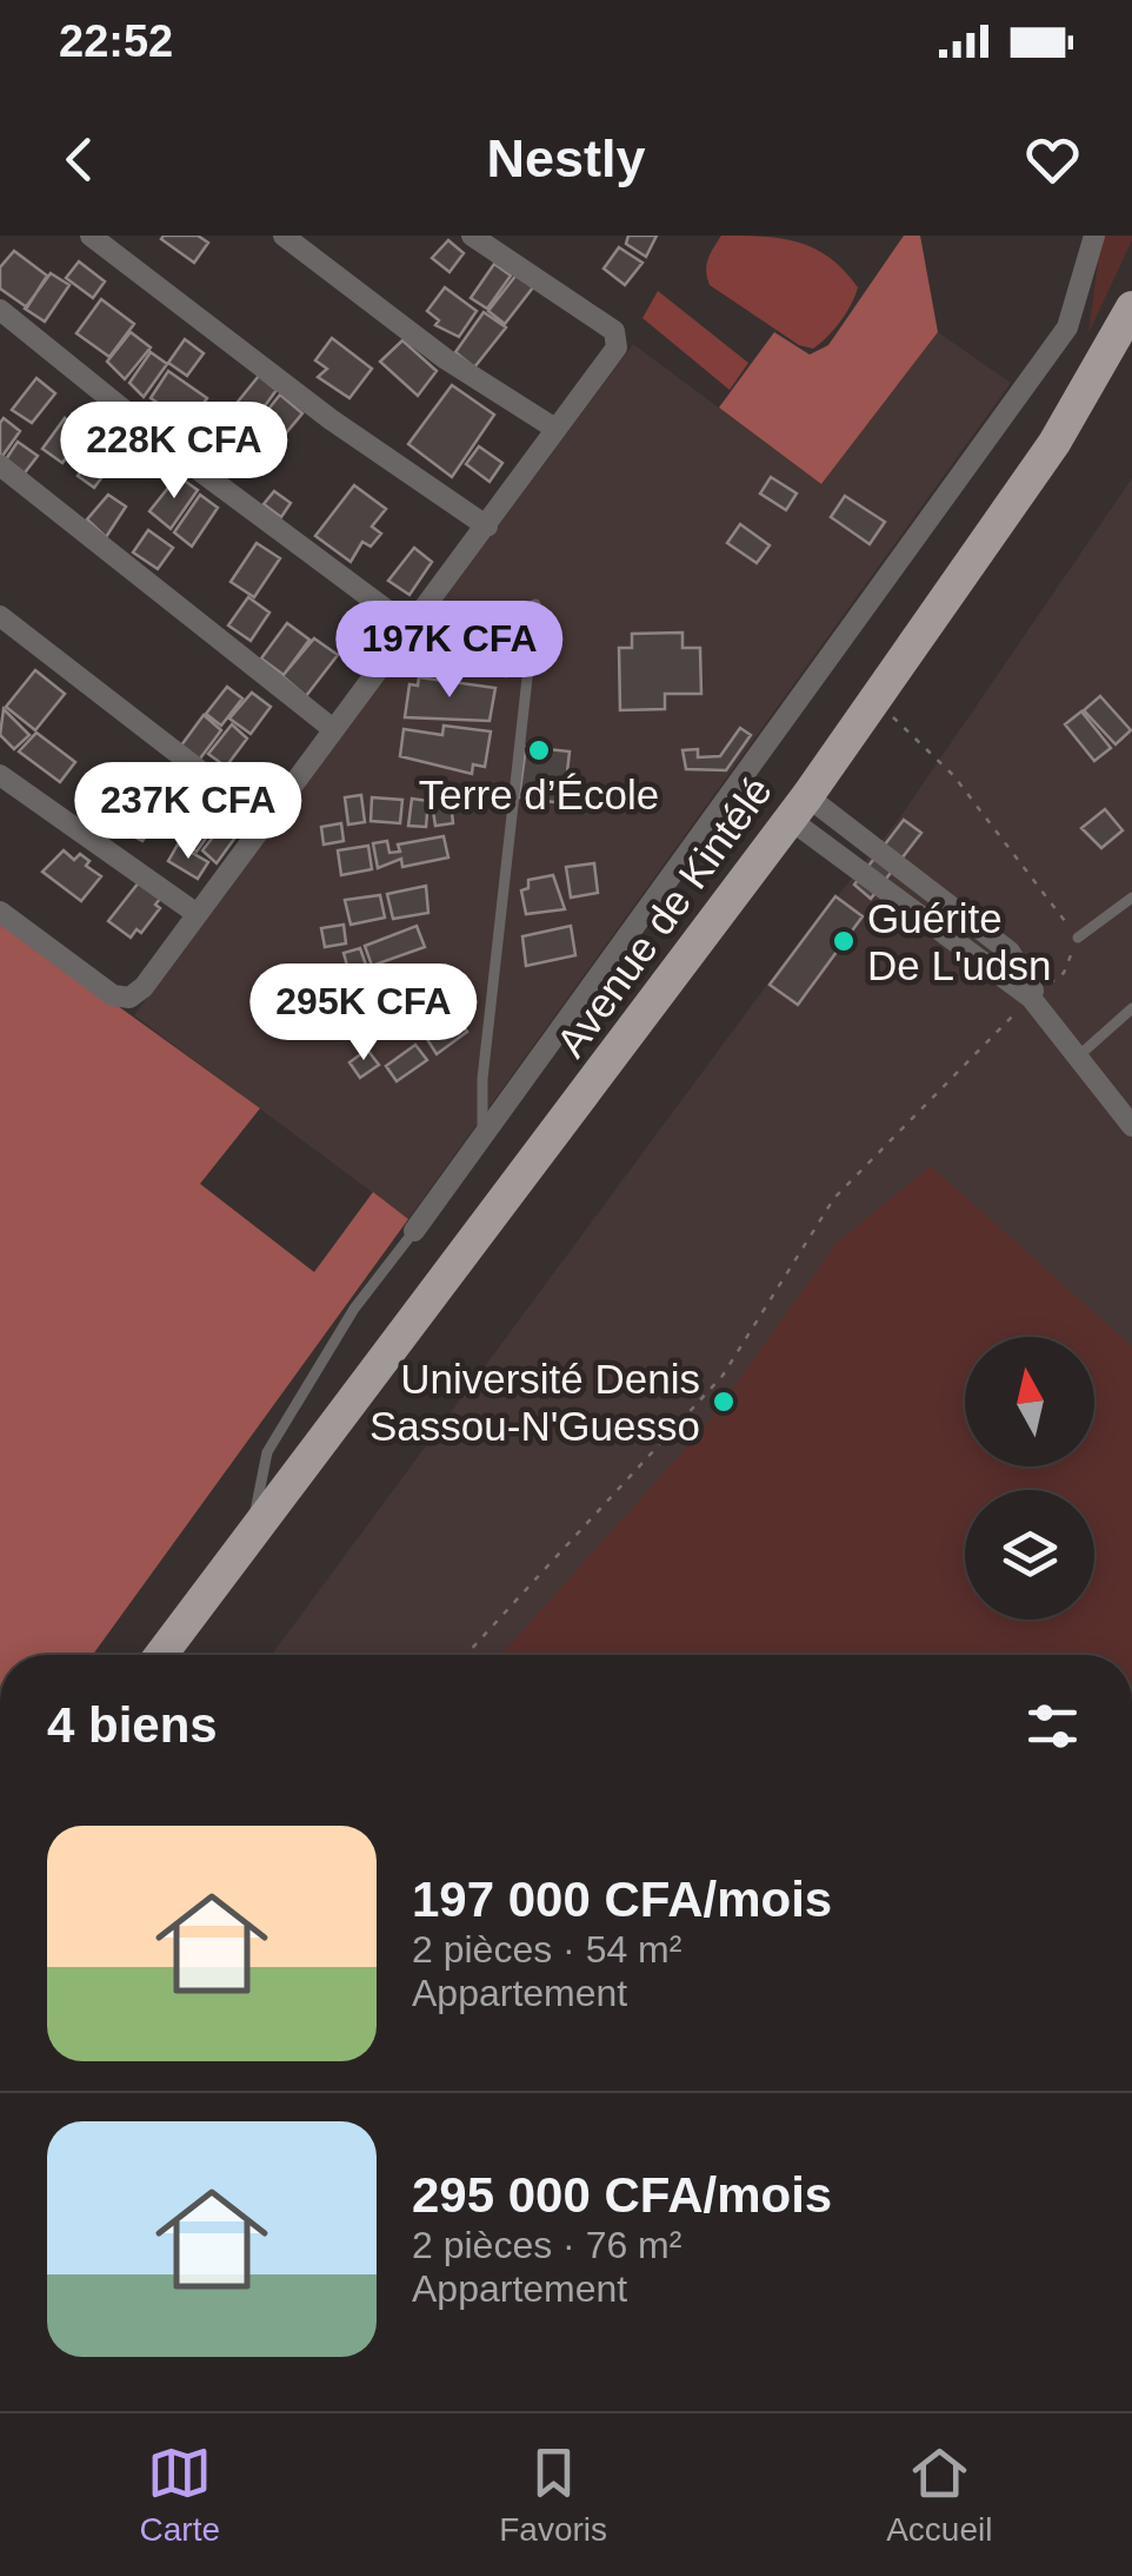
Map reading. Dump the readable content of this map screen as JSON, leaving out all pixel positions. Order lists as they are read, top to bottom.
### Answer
{
  "streets": {
    "main road": ["Avenue de Kintélé"]
  },
  "places": ["Terre d’École", "Guérite De L'udsn", "Université Denis Sassou-N'Guesso"],
  "north": "top",
  "page": {
    "status": "22:52",
    "header": "Nestly",
    "price": [
      "228K CFA",
      "197K CFA",
      "237K CFA",
      "295K CFA"
    ],
    "heading": "4 biens",
    "list": [
      {
        "name": "197 000 CFA/mois",
        "note": "2 pièces · 54 m² · Appartement"
      },
      {
        "name": "295 000 CFA/mois",
        "note": "2 pièces · 76 m² · Appartement"
      }
    ],
    "tabs": ["Carte", "Favoris", "Accueil"]
  }
}
